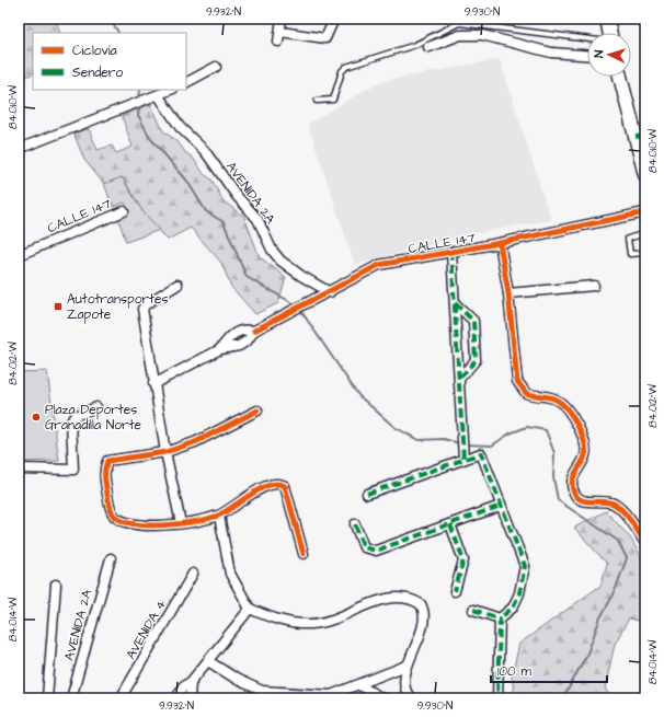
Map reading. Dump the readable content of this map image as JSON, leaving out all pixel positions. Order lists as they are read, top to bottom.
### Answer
{
  "streets": {
    "street": ["AVENIDA 2A", "CALLE 147", "AVENIDA 4"]
  },
  "crossings": [
    ["AVENIDA 2A", "CALLE 147"]
  ],
  "places": {
    "transit": ["Autotransportes Zapote"],
    "other": ["Plaza Deportes Granadilla Norte"]
  },
  "legend": ["Ciclovía", "Sendero"],
  "scale_bar": "100 m",
  "north": "left",
  "coordinates": [
    "9.932°N",
    "9.930°N",
    "84.010°W",
    "84.012°W",
    "84.014°W"
  ]
}
